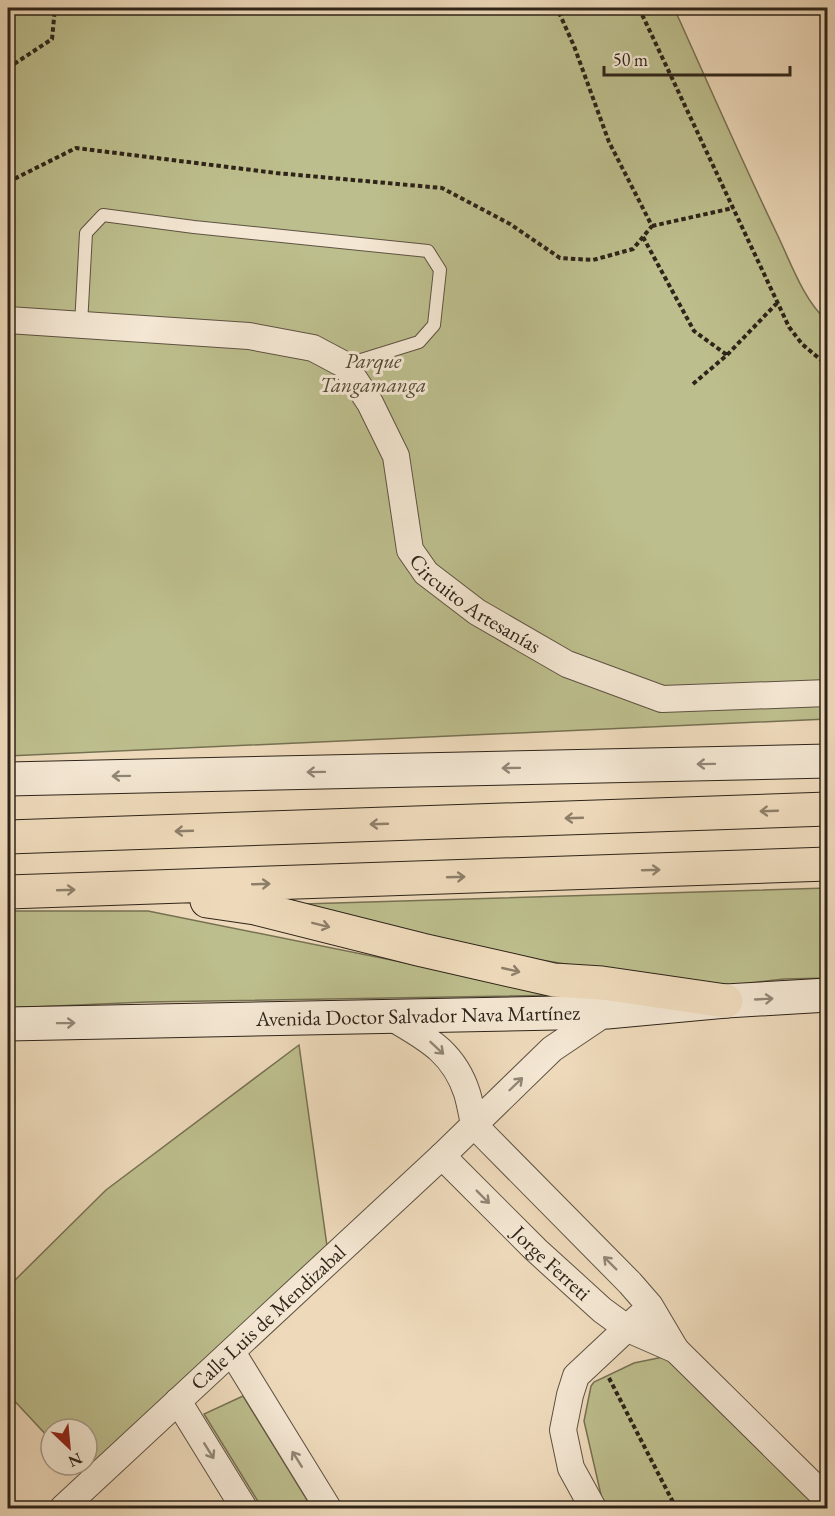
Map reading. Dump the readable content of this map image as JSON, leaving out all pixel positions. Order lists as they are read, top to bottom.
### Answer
{
  "streets": {
    "main road": ["Avenida Doctor Salvador Nava Martínez"],
    "street": ["Circuito Artesanías", "Jorge Ferreti", "Calle Luis de Mendizabal"]
  },
  "crossings": [
    ["Avenida Doctor Salvador Nava Martínez", "Calle Luis de Mendizabal"],
    ["Jorge Ferreti", "Calle Luis de Mendizabal"]
  ],
  "parks": ["Parque Tangamanga"],
  "scale_bar": "50 m",
  "north": "bottom right"
}
